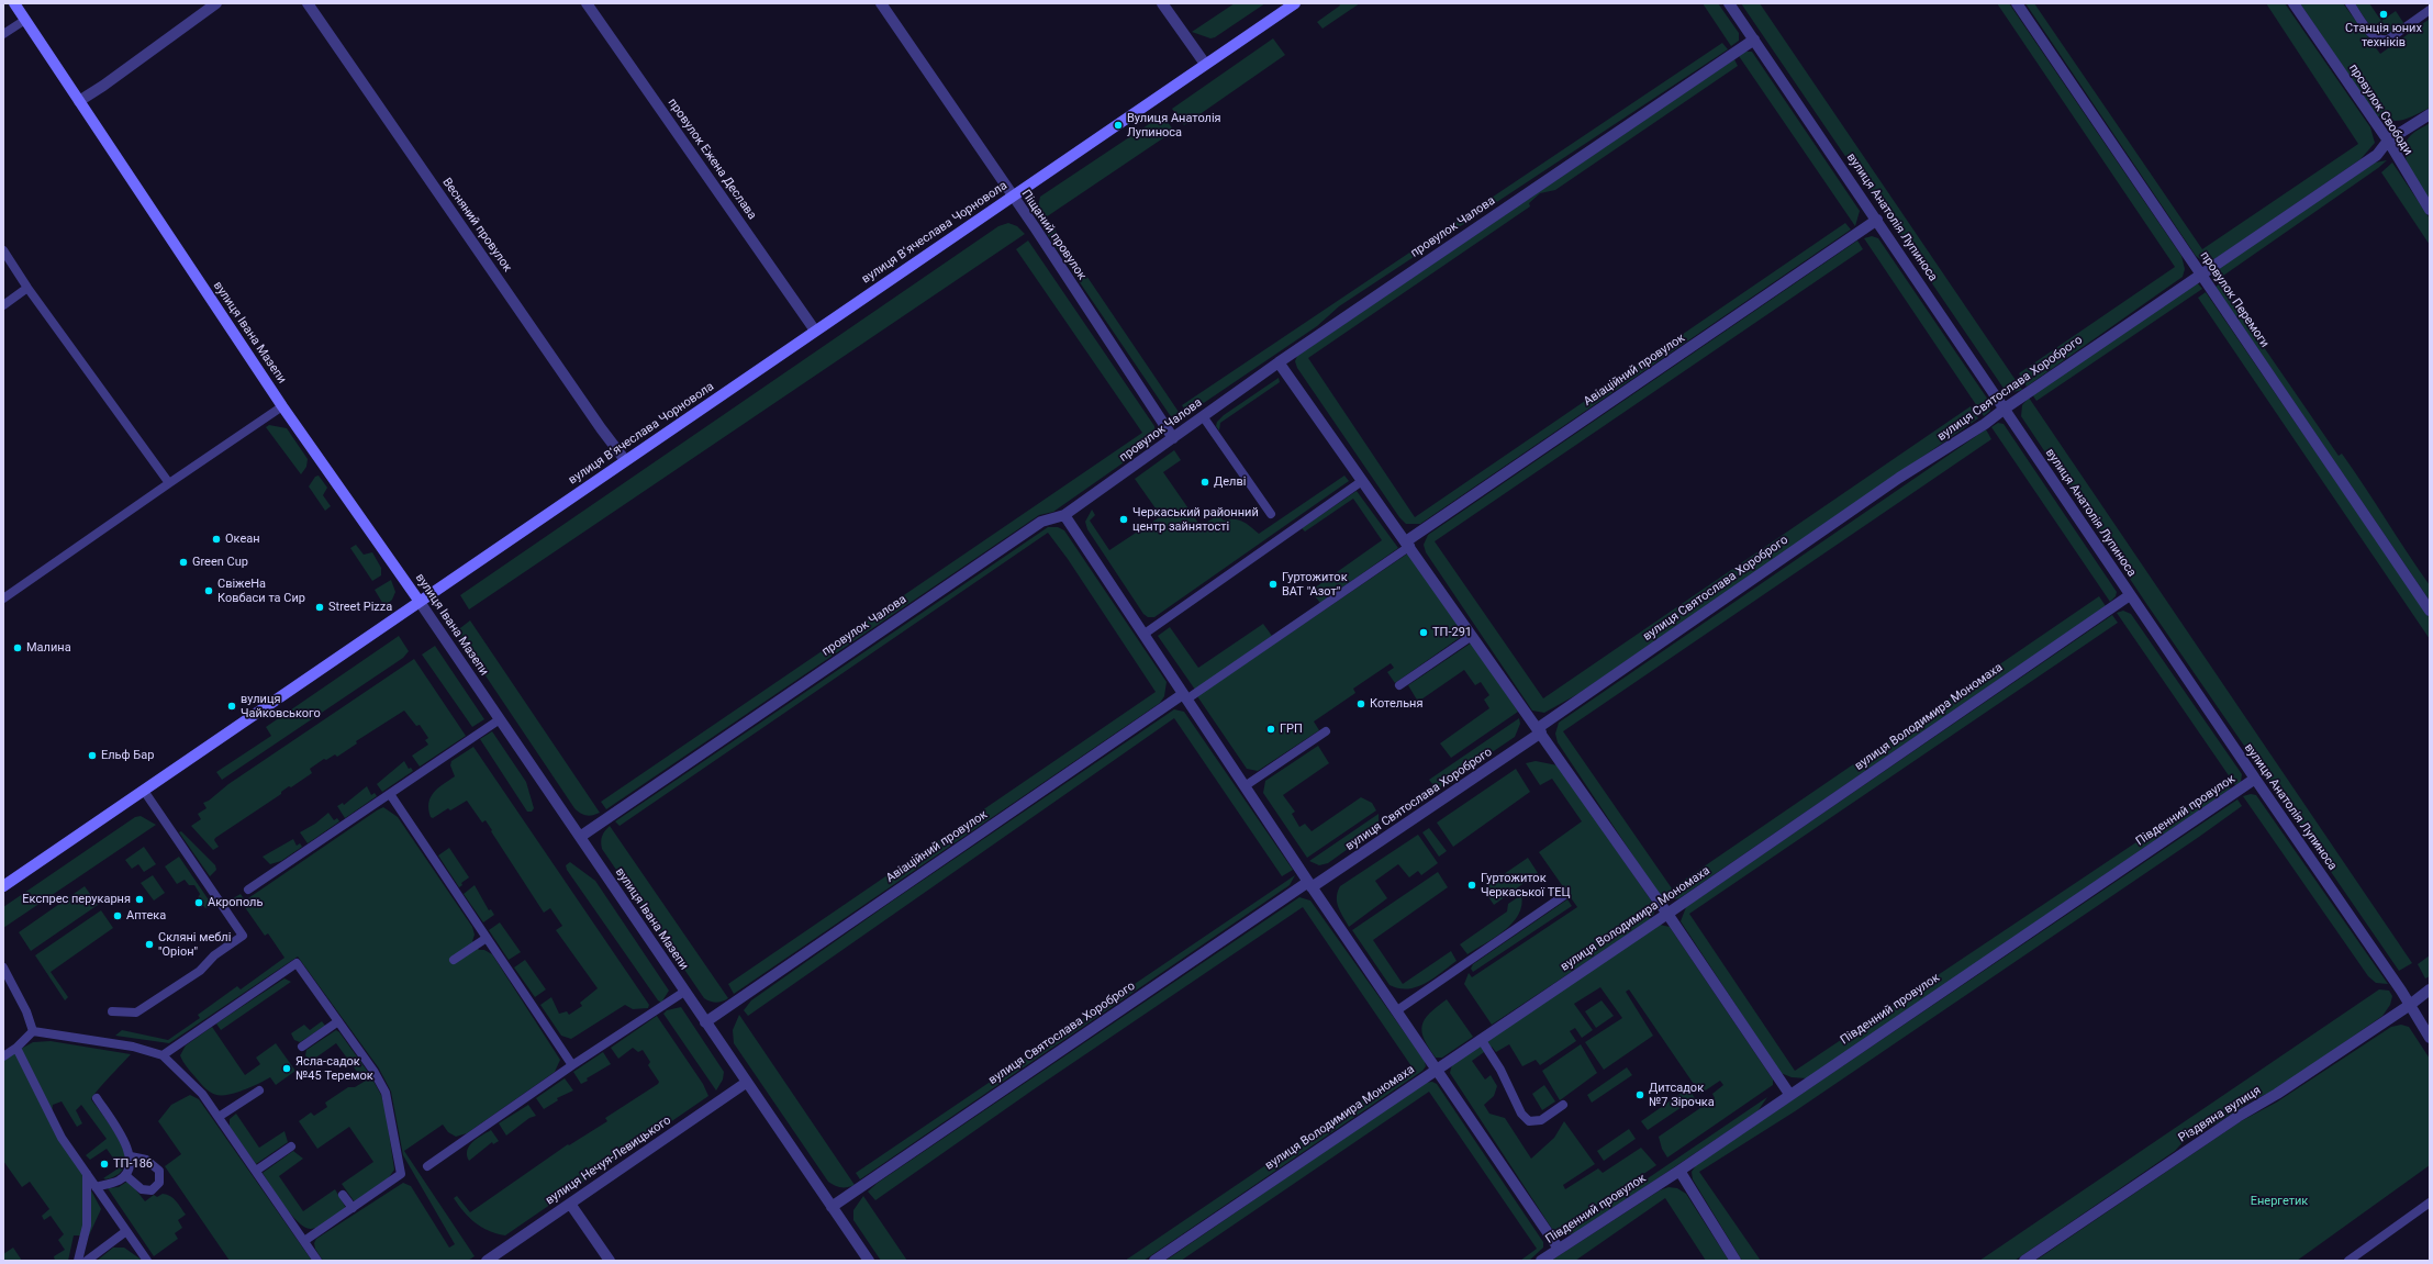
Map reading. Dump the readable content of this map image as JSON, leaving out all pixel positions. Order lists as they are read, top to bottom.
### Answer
{
  "streets": {
    "main road": ["вулиця Вʼячеслава Чорновола", "вулиця Івана Мазепи"],
    "street": [
      "провулок Свободи",
      "провулок Ежена Деслава",
      "вулиця Анатолія Лупиноса",
      "Весняний провулок",
      "провулок Чалова",
      "Піщаний провулок",
      "провулок Перемоги",
      "Авіаційний провулок",
      "вулиця Святослава Хороброго",
      "вулиця Володимира Мономаха",
      "Південний провулок",
      "Різдвяна вулиця",
      "вулиця Нечуя-Левицького"
    ]
  },
  "crossings": [
    ["провулок Свободи", "вулиця Святослава Хороброго"],
    ["провулок Ежена Деслава", "вулиця Вʼячеслава Чорновола"],
    ["вулиця Анатолія Лупиноса", "провулок Чалова"],
    ["вулиця Анатолія Лупиноса", "Авіаційний провулок"],
    ["вулиця Анатолія Лупиноса", "вулиця Святослава Хороброго"],
    ["вулиця Анатолія Лупиноса", "вулиця Володимира Мономаха"],
    ["вулиця Анатолія Лупиноса", "Південний провулок"],
    ["вулиця Анатолія Лупиноса", "Різдвяна вулиця"],
    ["Весняний провулок", "вулиця Вʼячеслава Чорновола"],
    ["провулок Чалова", "Піщаний провулок"],
    ["провулок Чалова", "вулиця Івана Мазепи"],
    ["вулиця Вʼячеслава Чорновола", "Піщаний провулок"],
    ["вулиця Вʼячеслава Чорновола", "вулиця Івана Мазепи"],
    ["провулок Перемоги", "вулиця Святослава Хороброго"],
    ["вулиця Івана Мазепи", "Авіаційний провулок"],
    ["вулиця Івана Мазепи", "вулиця Святослава Хороброго"],
    ["вулиця Івана Мазепи", "вулиця Нечуя-Левицького"]
  ],
  "parks": ["Енергетик"],
  "places": [
    "Станція юних техніків",
    "Вулиця Анатолія Лупиноса",
    "Делві",
    "Черкаський районний центр зайнятості",
    "Океан",
    "Green Cup",
    "Гуртожиток ВАТ \"Азот\"",
    "СвіжеНа Ковбаси та Сир",
    "Street Pizza",
    "ТП-291",
    "Малина",
    "Котельня",
    "вулиця Чайковського",
    "ГРП",
    "Ельф Бар",
    "Гуртожиток Черкаської ТЕЦ",
    "Експрес перукарня",
    "Акрополь",
    "Аптека",
    "Скляні меблі \"Оріон\"",
    "Ясла-садок №45 Теремок",
    "Дитсадок №7 Зірочка",
    "ТП-186"
  ]
}
